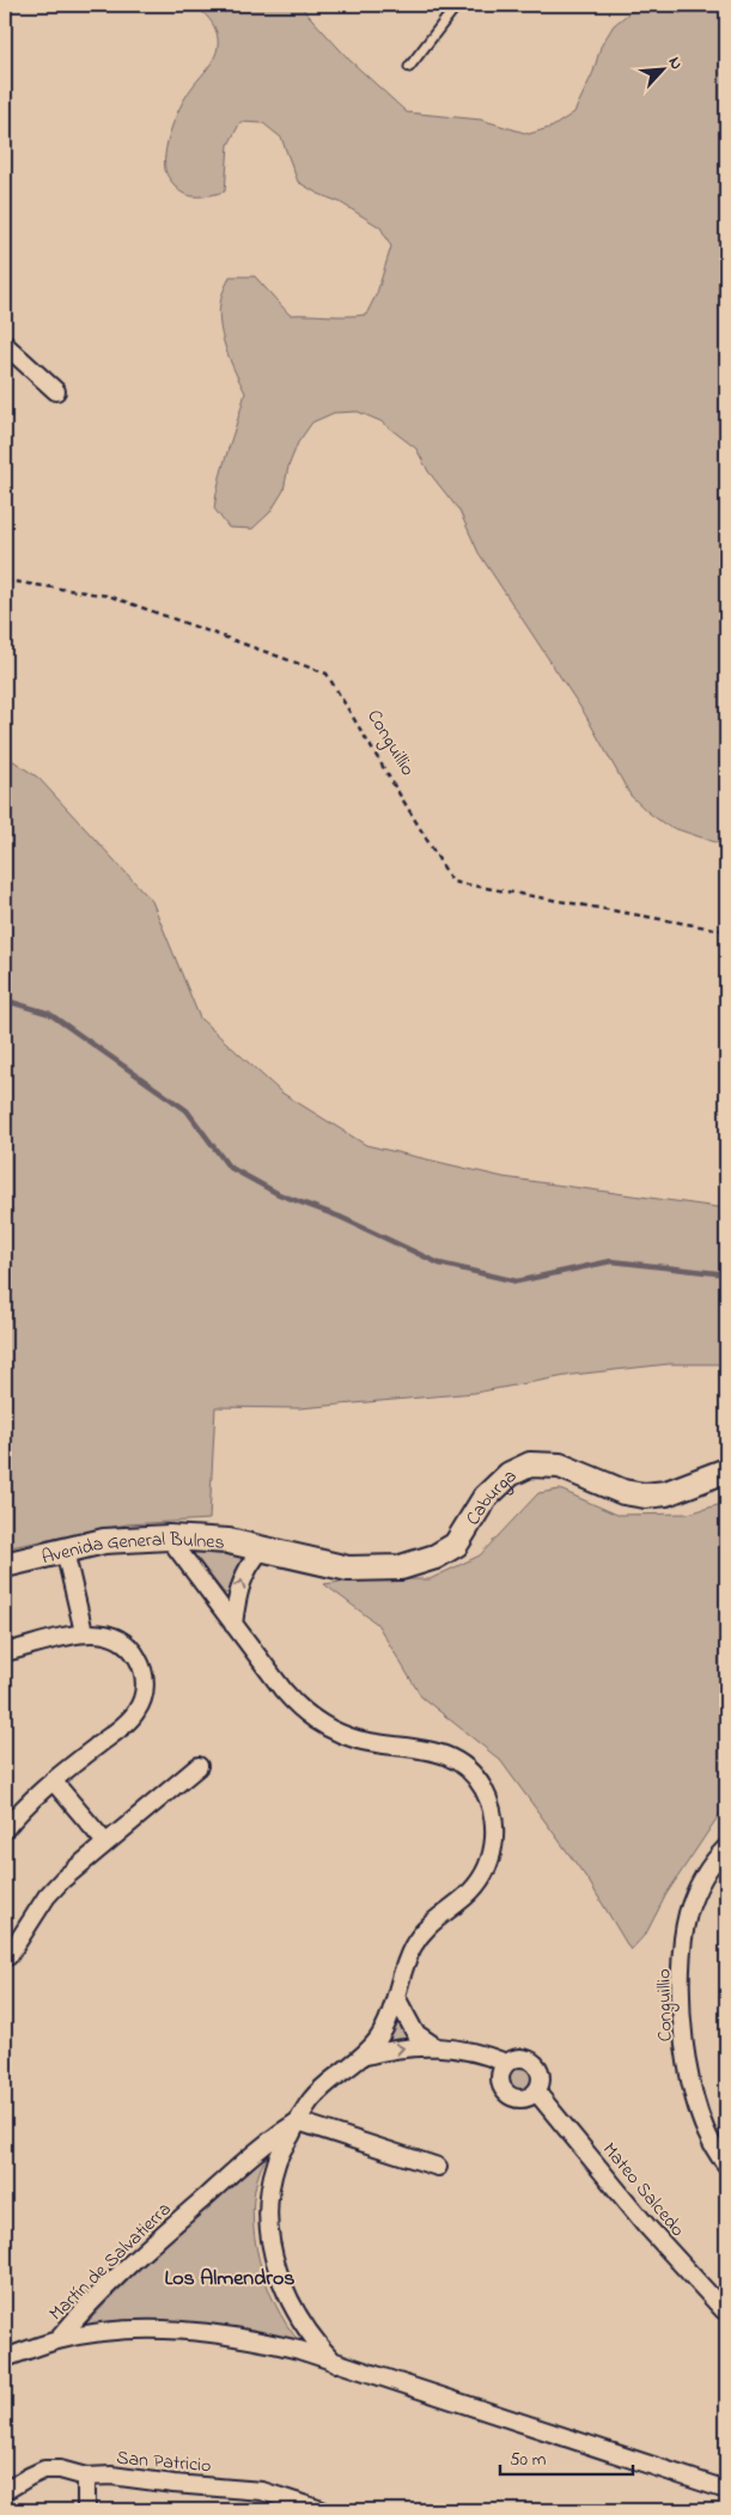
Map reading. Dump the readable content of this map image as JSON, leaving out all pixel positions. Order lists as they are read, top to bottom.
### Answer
{
  "streets": {
    "street": [
      "Conguillio",
      "Caburga",
      "Avenida General Bulnes",
      "Mateo Salcedo",
      "Martín de Salvatierra",
      "San Patricio"
    ]
  },
  "crossings": [
    ["Caburga", "Avenida General Bulnes"],
    ["Avenida General Bulnes", "Martín de Salvatierra"]
  ],
  "districts": ["Los Almendros"],
  "scale_bar": "50 m",
  "north": "top right"
}
